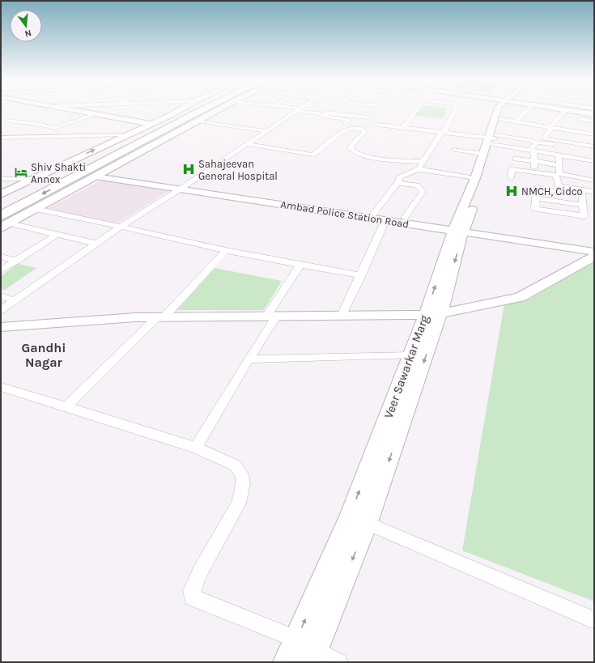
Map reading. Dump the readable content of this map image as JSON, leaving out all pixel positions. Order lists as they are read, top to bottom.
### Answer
{
  "streets": {
    "street": ["Ambad Police Station Road", "Veer Sawarkar Marg"]
  },
  "crossings": [
    ["Ambad Police Station Road", "Veer Sawarkar Marg"]
  ],
  "districts": ["Gandhi Nagar"],
  "places": {
    "hospital": ["Sahajeevan General Hospital", "NMCH, Cidco"],
    "hotel": ["Shiv Shakti Annex"]
  },
  "north": "bottom"
}
